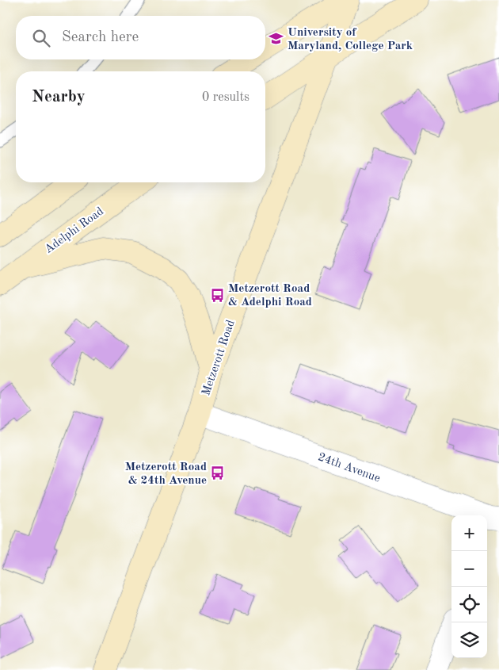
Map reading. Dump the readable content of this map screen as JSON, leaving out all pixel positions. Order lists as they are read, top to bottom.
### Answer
{
  "streets": {
    "main road": ["Adelphi Road", "Metzerott Road"],
    "street": ["24th Avenue"]
  },
  "crossings": [
    ["Metzerott Road", "24th Avenue"]
  ],
  "places": {
    "school or university": ["University of Maryland, College Park"],
    "bus stop": ["Metzerott Road & Adelphi Road", "Metzerott Road & 24th Avenue"]
  },
  "page": {
    "search": "Search here",
    "heading": ["Nearby", "0 results"],
    "map_buttons": ["+", "−"]
  }
}
